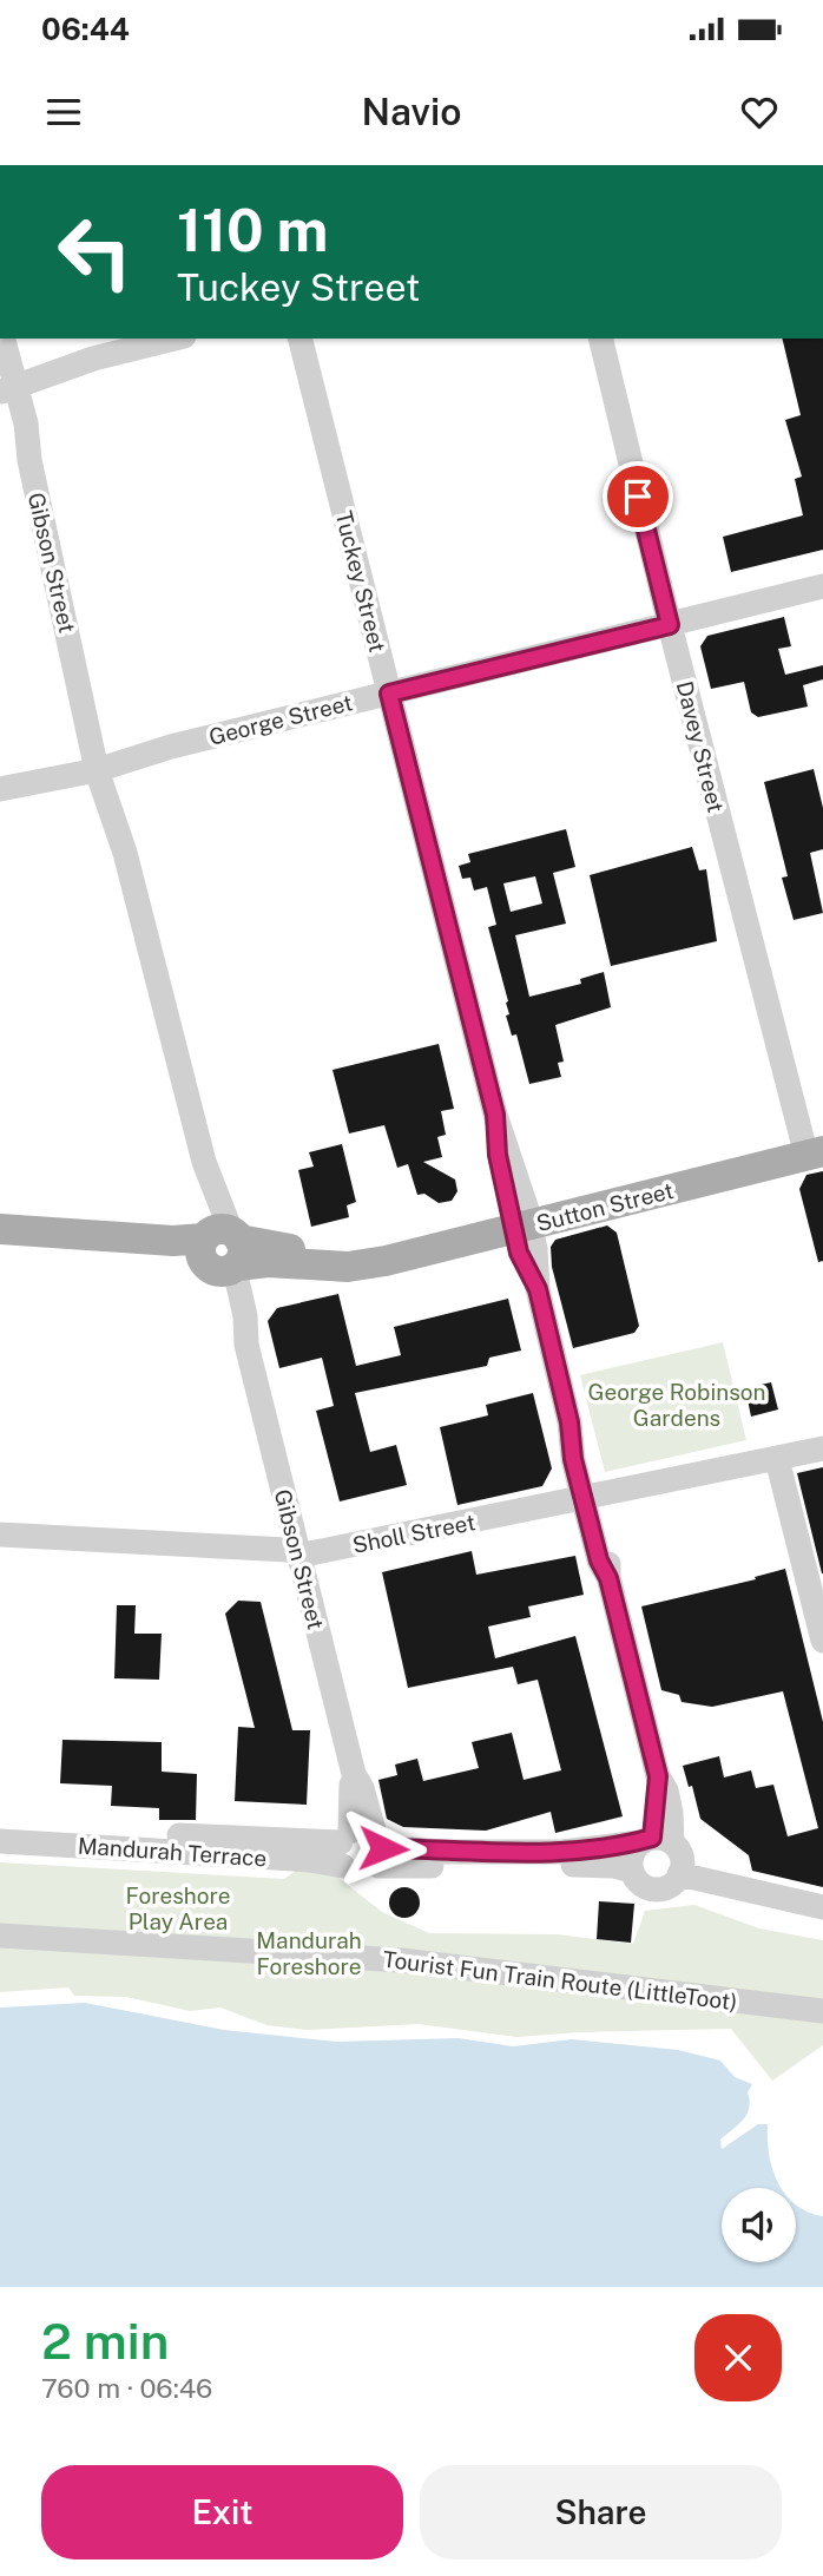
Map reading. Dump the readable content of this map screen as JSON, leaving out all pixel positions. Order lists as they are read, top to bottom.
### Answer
{
  "streets": {
    "main road": ["Sutton Street"],
    "street": [
      "Gibson Street",
      "Tuckey Street",
      "George Street",
      "Davey Street",
      "Sholl Street",
      "Mandurah Terrace",
      "Tourist Fun Train Route (LittleToot)"
    ]
  },
  "crossings": [
    ["Gibson Street", "George Street"],
    ["Gibson Street", "Sutton Street"],
    ["Gibson Street", "Sholl Street"],
    ["Gibson Street", "Mandurah Terrace"],
    ["Tuckey Street", "George Street"],
    ["Tuckey Street", "Sutton Street"],
    ["Tuckey Street", "Sholl Street"],
    ["George Street", "Davey Street"],
    ["Davey Street", "Sutton Street"]
  ],
  "parks": ["George Robinson Gardens", "Foreshore Play Area", "Mandurah Foreshore"],
  "page": {
    "status": "06:44",
    "header": "Navio",
    "turn": ["110 m", "Tuckey Street"],
    "heading": ["2 min", "760 m · 06:46"],
    "buttons": ["Exit", "Share"]
  }
}
